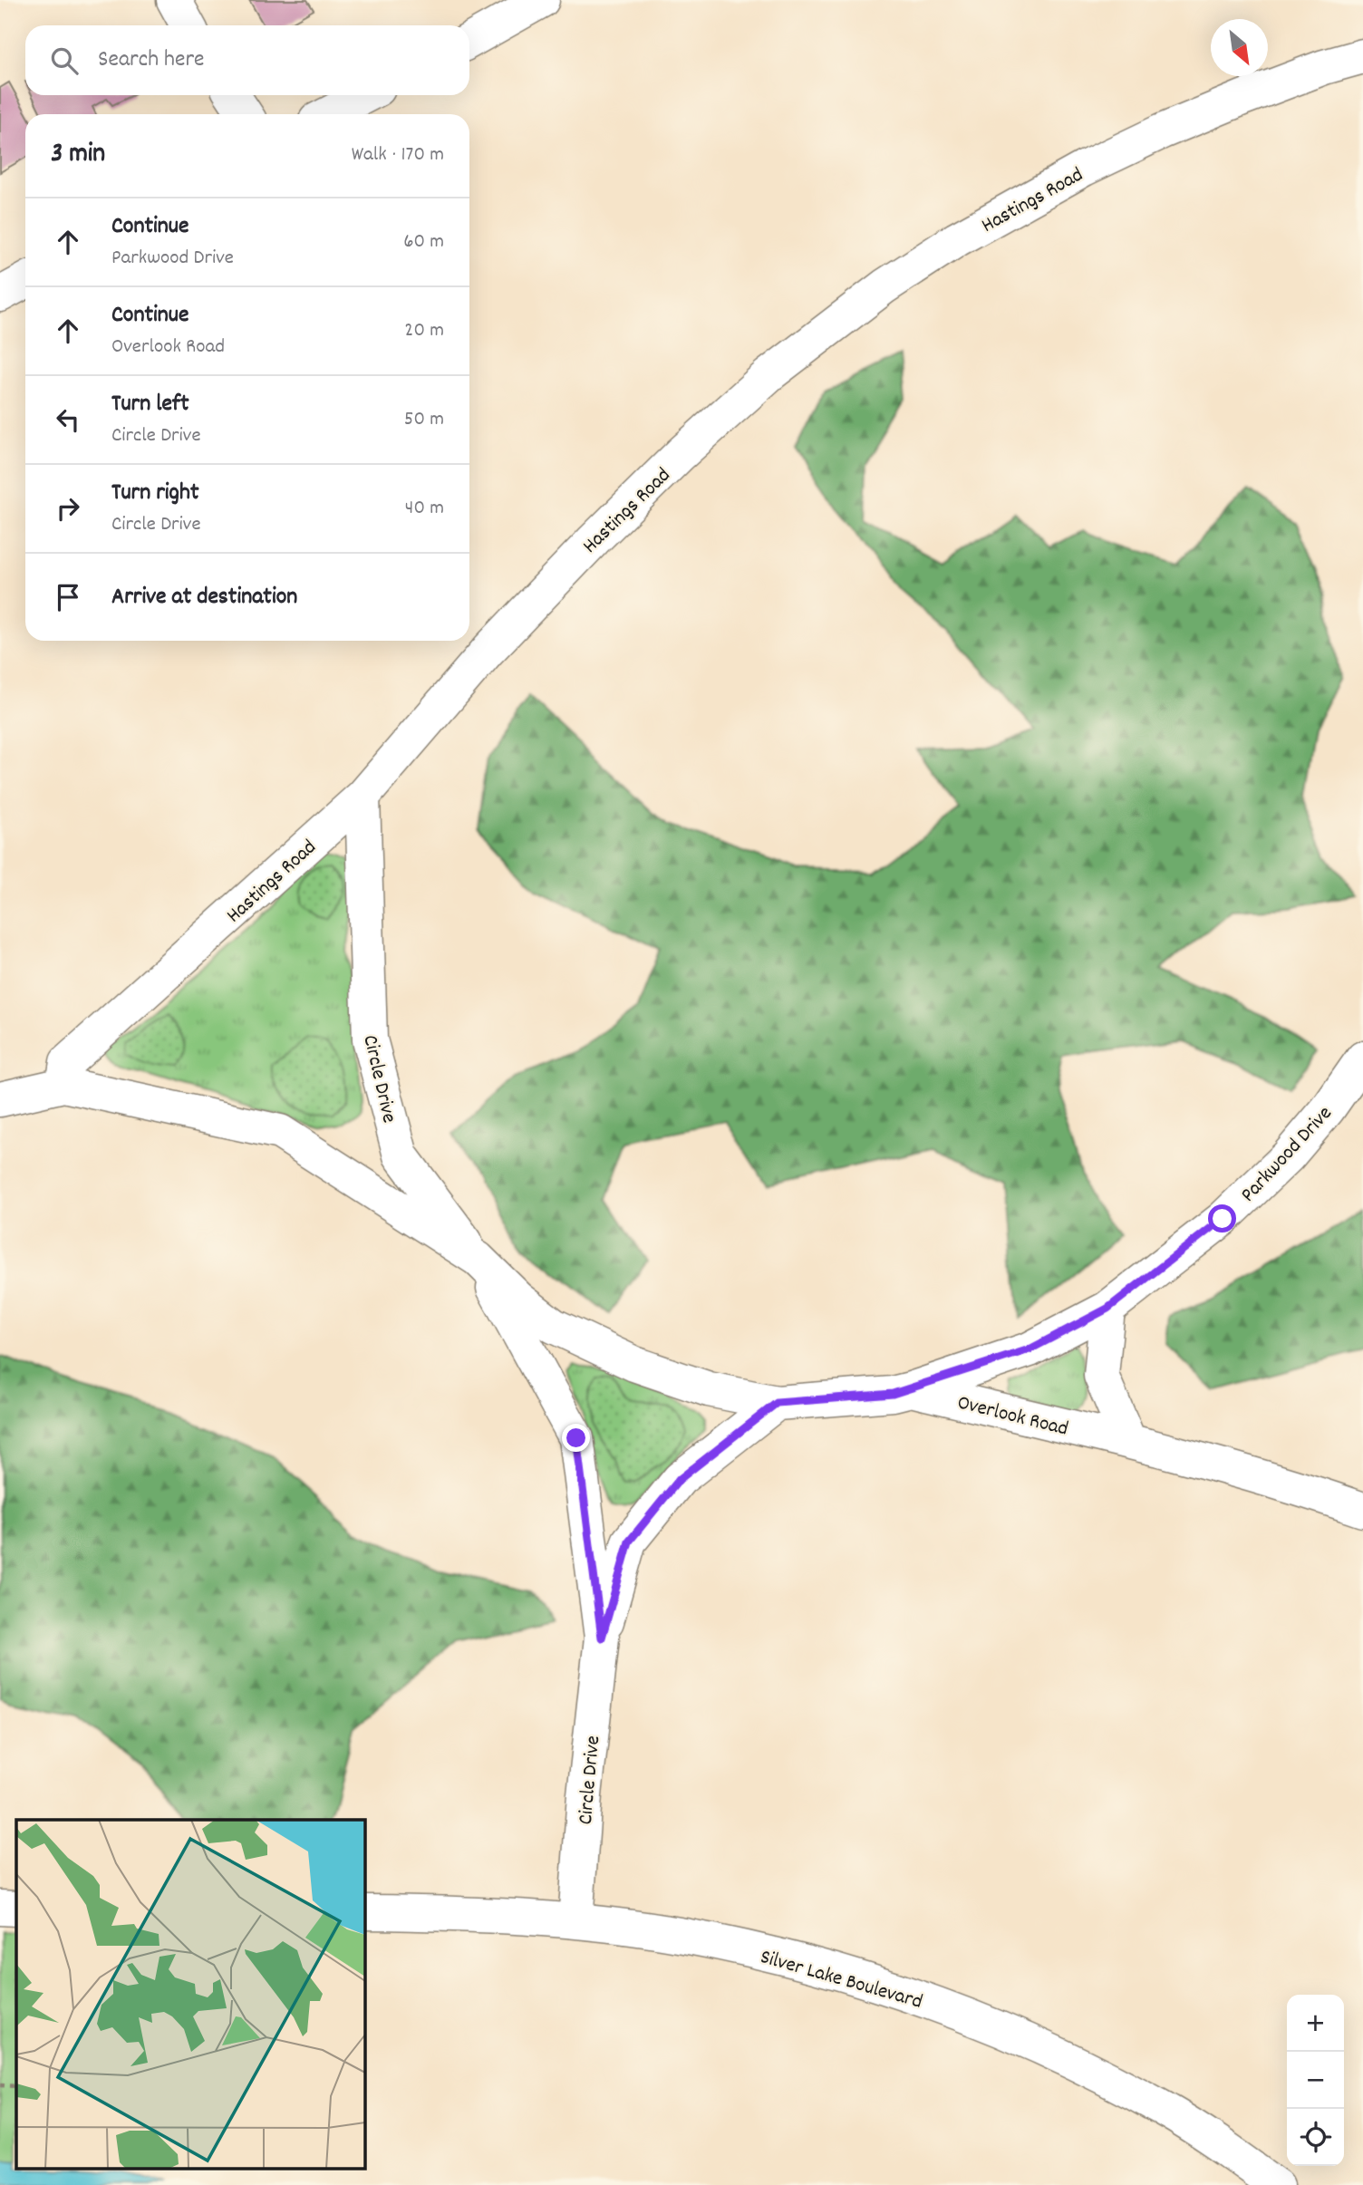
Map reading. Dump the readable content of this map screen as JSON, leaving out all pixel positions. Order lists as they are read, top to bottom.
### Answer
{
  "streets": {
    "street": [
      "Hastings Road",
      "Circle Drive",
      "Parkwood Drive",
      "Overlook Road",
      "Silver Lake Boulevard"
    ]
  },
  "crossings": [
    ["Hastings Road", "Circle Drive"],
    ["Circle Drive", "Overlook Road"],
    ["Circle Drive", "Silver Lake Boulevard"],
    ["Parkwood Drive", "Overlook Road"]
  ],
  "north": "bottom right",
  "page": {
    "search": "Search here",
    "heading": ["3 min", "Walk · 170 m"],
    "list": [
      ["Continue", "Parkwood Drive", "60 m"],
      ["Continue", "Overlook Road", "20 m"],
      ["Turn left", "Circle Drive", "50 m"],
      ["Turn right", "Circle Drive", "40 m"],
      "Arrive at destination"
    ],
    "map_buttons": ["+", "−"]
  }
}
